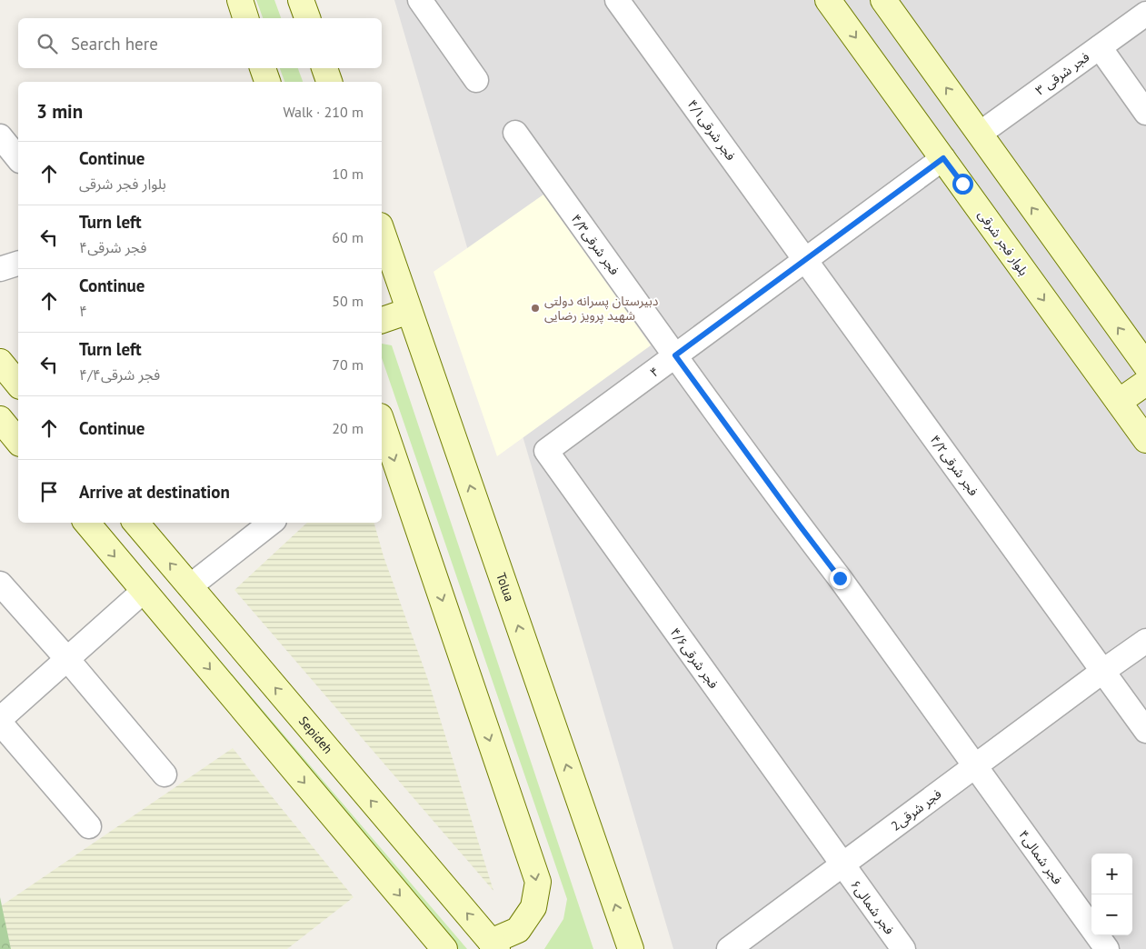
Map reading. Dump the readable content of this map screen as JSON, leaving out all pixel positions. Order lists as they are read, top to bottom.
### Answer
{
  "streets": {
    "main road": ["بلوار فجر شرقی", "Tolua", "Sepideh"],
    "street": [
      "۳ فجر شرقی",
      "فجر شرقی۴/۱",
      "فجر شرقی۴/۳",
      "۴",
      "فجر شرقی۴/۲",
      "فجر شرقی۴/۶",
      "2فجر شرقی",
      "فجر شمالی۴",
      "فجر شمالی۶"
    ]
  },
  "crossings": [
    ["فجر شرقی۴/۱", "۴"],
    ["فجر شرقی۴/۱", "فجر شرقی۴/۲"],
    ["بلوار فجر شرقی", "۴"],
    ["فجر شرقی۴/۳", "۴"],
    ["فجر شرقی۴/۳", "فجر شمالی۴"],
    ["۴", "فجر شرقی۴/۲"],
    ["۴", "فجر شرقی۴/۶"],
    ["فجر شرقی۴/۲", "2فجر شرقی"],
    ["فجر شرقی۴/۶", "2فجر شرقی"],
    ["فجر شرقی۴/۶", "فجر شمالی۶"],
    ["2فجر شرقی", "فجر شمالی۴"],
    ["2فجر شرقی", "فجر شمالی۶"]
  ],
  "places": ["دبیرستان پسرانه دولتی شهید پرویز رضایی"],
  "page": {
    "search": "Search here",
    "heading": ["3 min", "Walk · 210 m"],
    "list": [
      ["Continue", "بلوار فجر شرقی", "10 m"],
      ["Turn left", "فجر شرقی۴", "60 m"],
      ["Continue", "۴", "50 m"],
      ["Turn left", "فجر شرقی۴/۴", "70 m"],
      ["Continue", "20 m"],
      "Arrive at destination"
    ],
    "map_buttons": ["+", "−"]
  }
}
